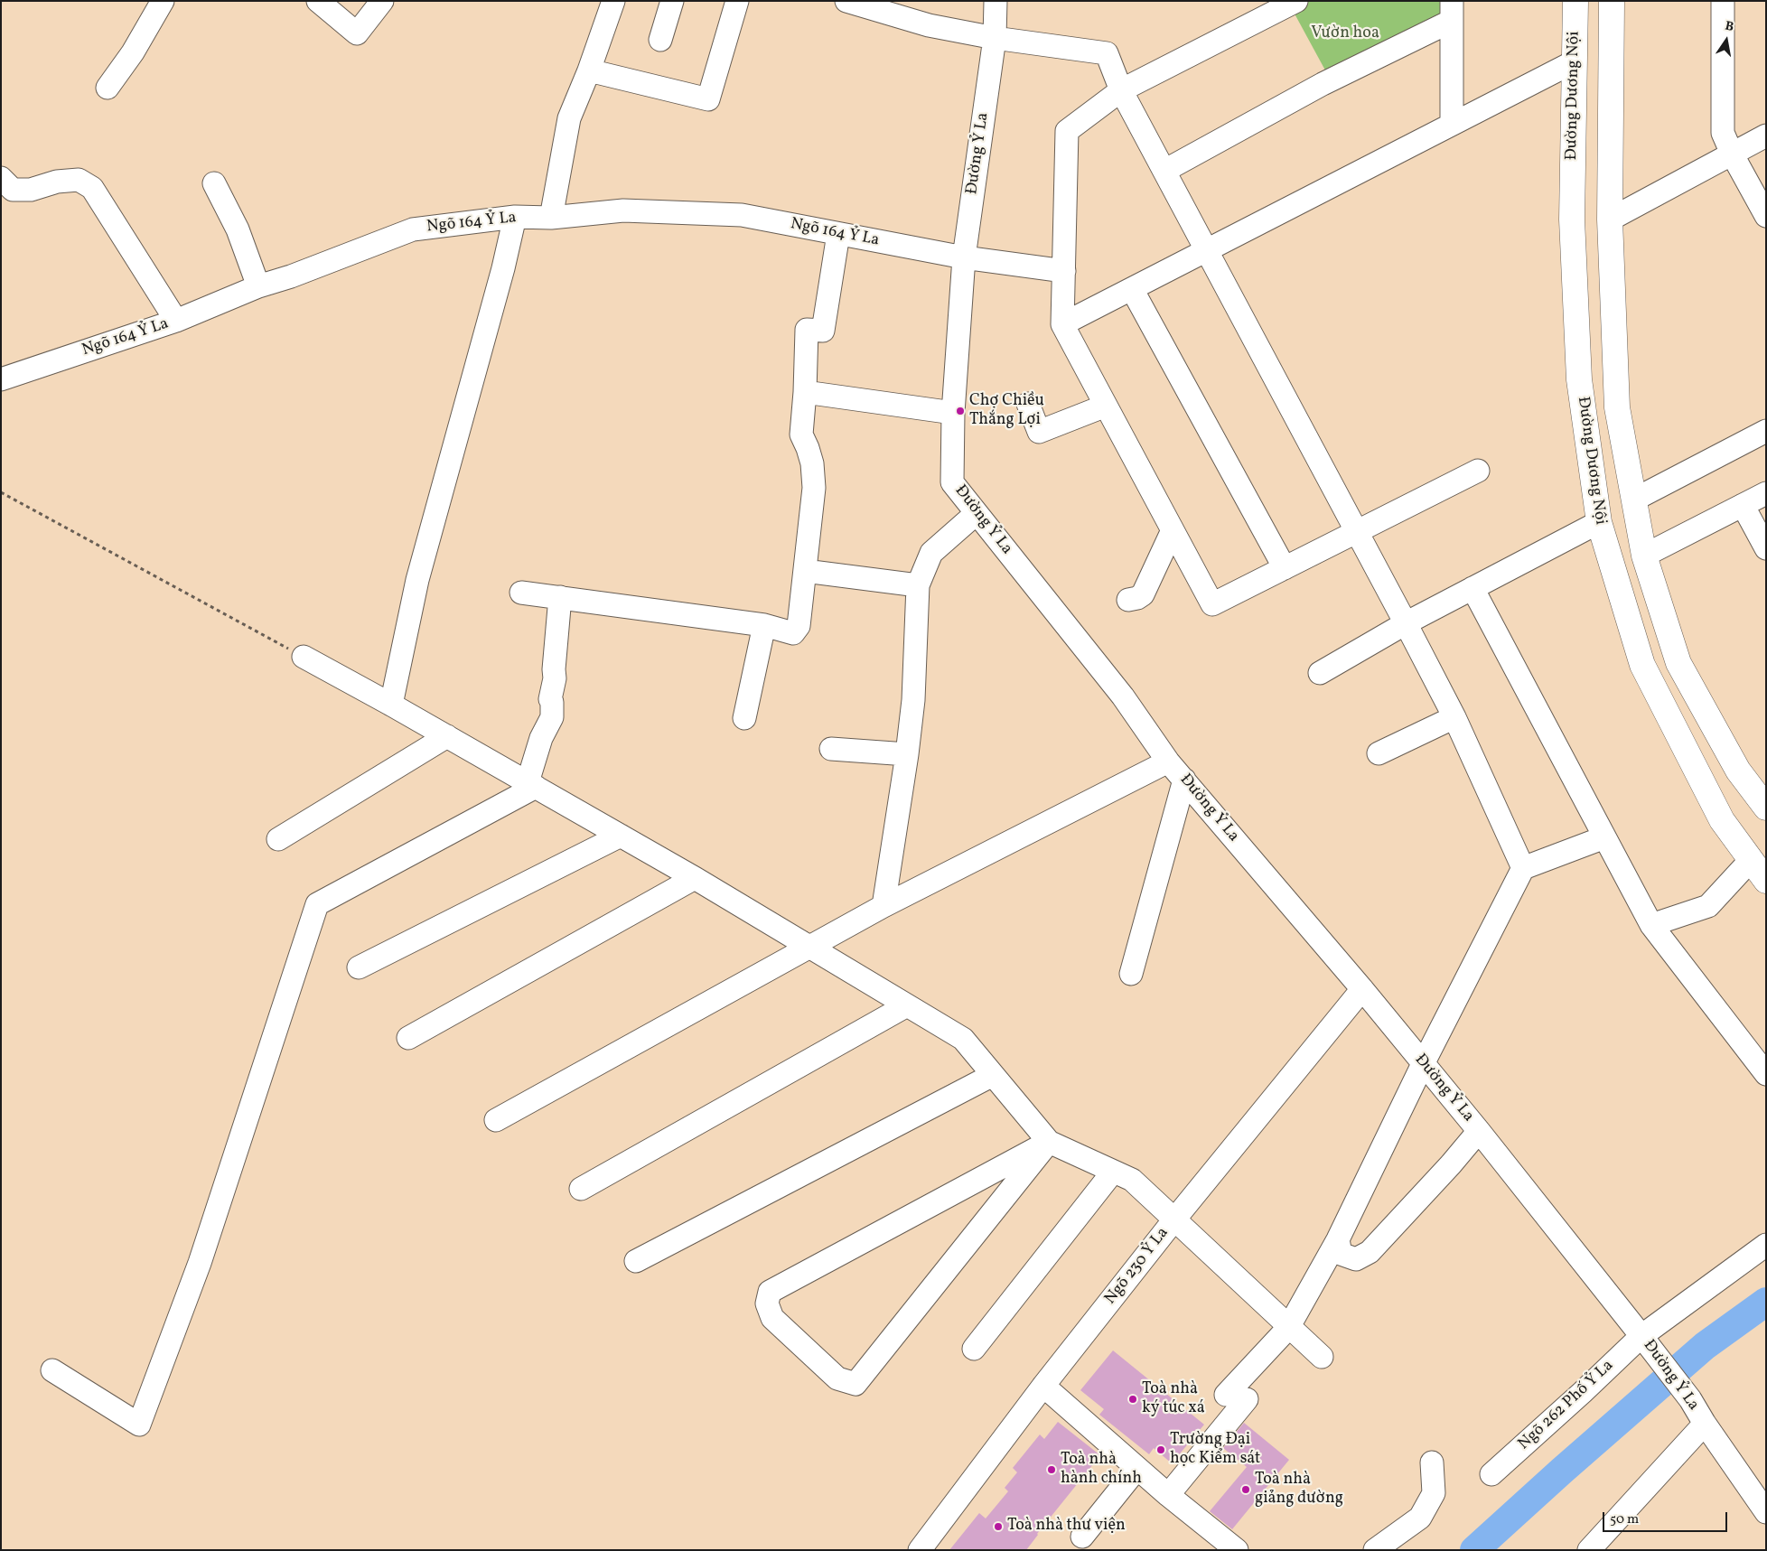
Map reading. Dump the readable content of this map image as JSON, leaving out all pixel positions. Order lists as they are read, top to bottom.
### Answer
{
  "streets": {
    "main road": ["Đường Dương Nội"],
    "street": [
      "Đường Ỷ La",
      "Ngõ 164 Ỷ La",
      "Ngõ 230 Ỷ La",
      "Ngõ 262 Phố Ỷ La"
    ]
  },
  "crossings": [
    ["Đường Ỷ La", "Ngõ 164 Ỷ La"],
    ["Đường Ỷ La", "Ngõ 230 Ỷ La"],
    ["Đường Ỷ La", "Ngõ 262 Phố Ỷ La"]
  ],
  "parks": ["Vườn hoa"],
  "places": [
    "Chợ Chiều Thắng Lợi",
    "Toà nhà ký túc xá",
    "Trường Đại học Kiểm sát",
    "Toà nhà hành chính",
    "Toà nhà giảng đường",
    "Toà nhà thư viện"
  ],
  "scale_bar": "50 m",
  "north": "top"
}
